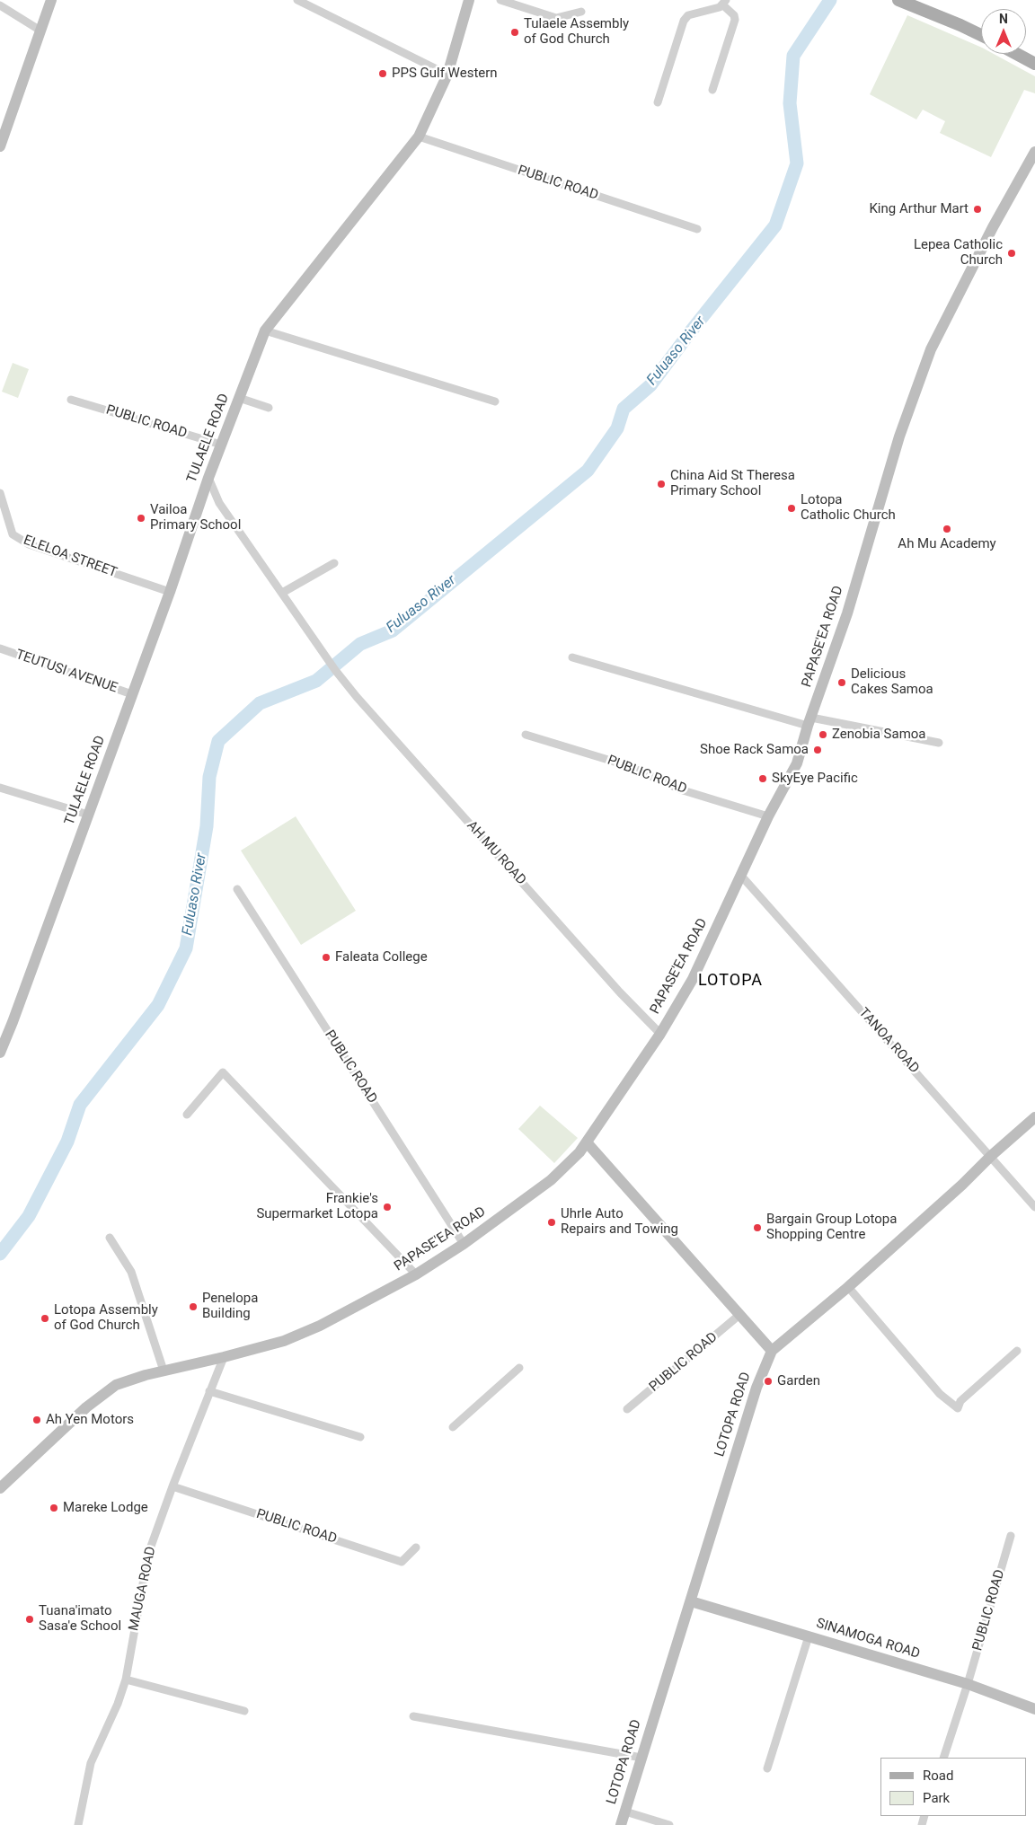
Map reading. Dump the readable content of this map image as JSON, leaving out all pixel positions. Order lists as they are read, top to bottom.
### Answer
{
  "streets": {
    "street": [
      "PUBLIC ROAD",
      "TULAELE ROAD",
      "ELELOA STREET",
      "PAPASE'EA ROAD",
      "TEUTUSI AVENUE",
      "AH MU ROAD",
      "TANOA ROAD",
      "LOTOPA ROAD",
      "MAUGA ROAD",
      "SINAMOGA ROAD"
    ]
  },
  "crossings": [
    ["PUBLIC ROAD", "TULAELE ROAD"],
    ["PUBLIC ROAD", "PAPASE'EA ROAD"],
    ["PUBLIC ROAD", "MAUGA ROAD"],
    ["PUBLIC ROAD", "SINAMOGA ROAD"],
    ["TULAELE ROAD", "ELELOA STREET"],
    ["TULAELE ROAD", "TEUTUSI AVENUE"],
    ["PAPASE'EA ROAD", "AH MU ROAD"],
    ["PAPASE'EA ROAD", "TANOA ROAD"],
    ["PAPASE'EA ROAD", "MAUGA ROAD"],
    ["TANOA ROAD", "LOTOPA ROAD"],
    ["LOTOPA ROAD", "SINAMOGA ROAD"]
  ],
  "districts": ["LOTOPA"],
  "water": ["Fuluaso River"],
  "places": [
    "Tulaele Assembly of God Church",
    "PPS Gulf Western",
    "King Arthur Mart",
    "Lepea Catholic Church",
    "China Aid St Theresa Primary School",
    "Lotopa Catholic Church",
    "Vailoa Primary School",
    "Ah Mu Academy",
    "Delicious Cakes Samoa",
    "Zenobia Samoa",
    "Shoe Rack Samoa",
    "SkyEye Pacific",
    "Faleata College",
    "Frankie's Supermarket Lotopa",
    "Uhrle Auto Repairs and Towing",
    "Bargain Group Lotopa Shopping Centre",
    "Penelopa Building",
    "Lotopa Assembly of God Church",
    "Garden",
    "Ah Yen Motors",
    "Mareke Lodge",
    "Tuana'imato Sasa'e School"
  ],
  "legend": ["Road", "Park"],
  "north": "top"
}
